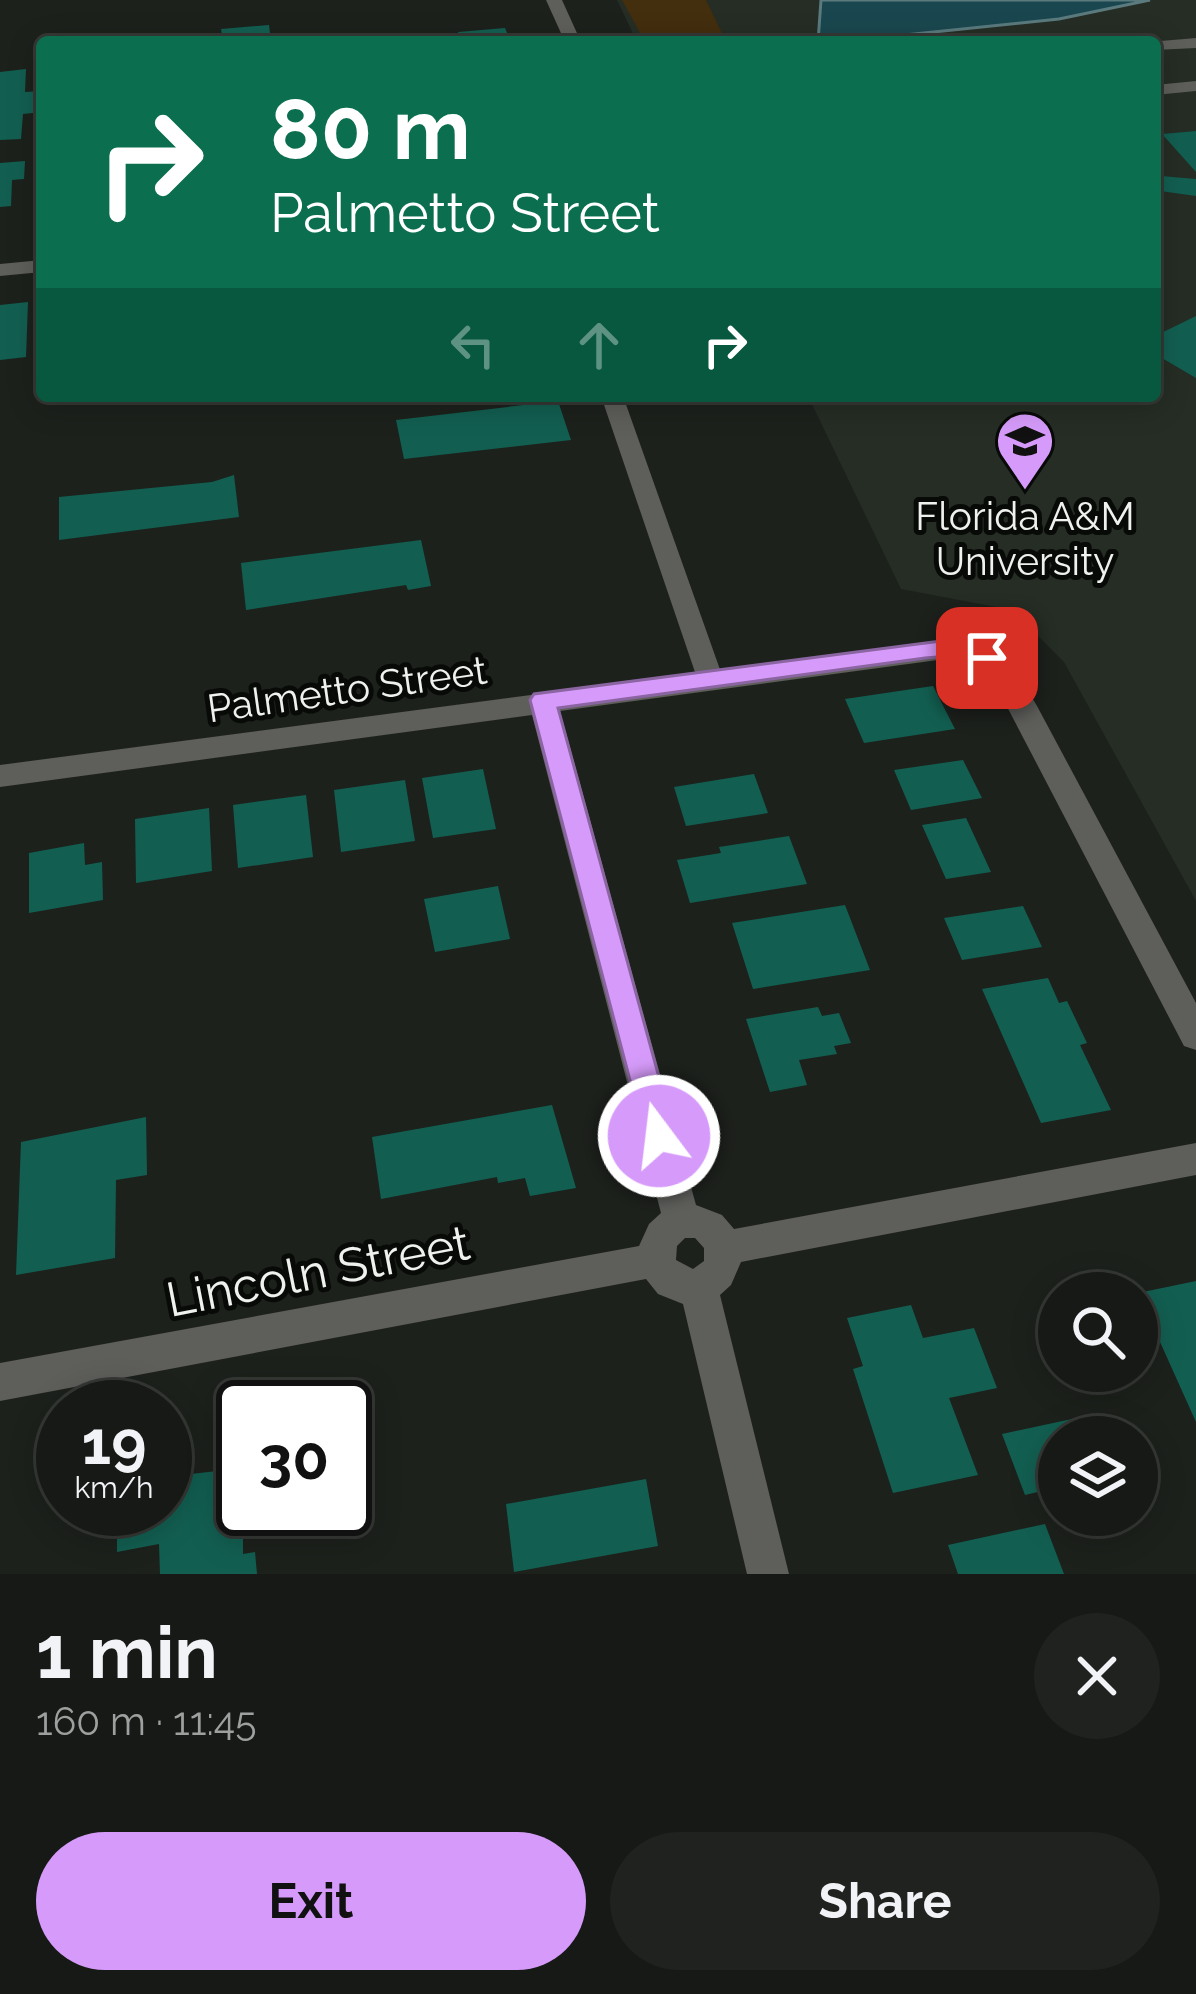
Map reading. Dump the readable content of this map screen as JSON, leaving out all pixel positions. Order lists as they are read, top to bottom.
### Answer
{
  "streets": {
    "street": ["Palmetto Street", "Lincoln Street"]
  },
  "places": {
    "school or university": ["Florida A&M University"]
  },
  "page": {
    "turn": ["80 m", "Palmetto Street"],
    "speed": "19 km/h",
    "limit": "30",
    "heading": ["1 min", "160 m · 11:45"],
    "buttons": ["Exit", "Share"]
  }
}
